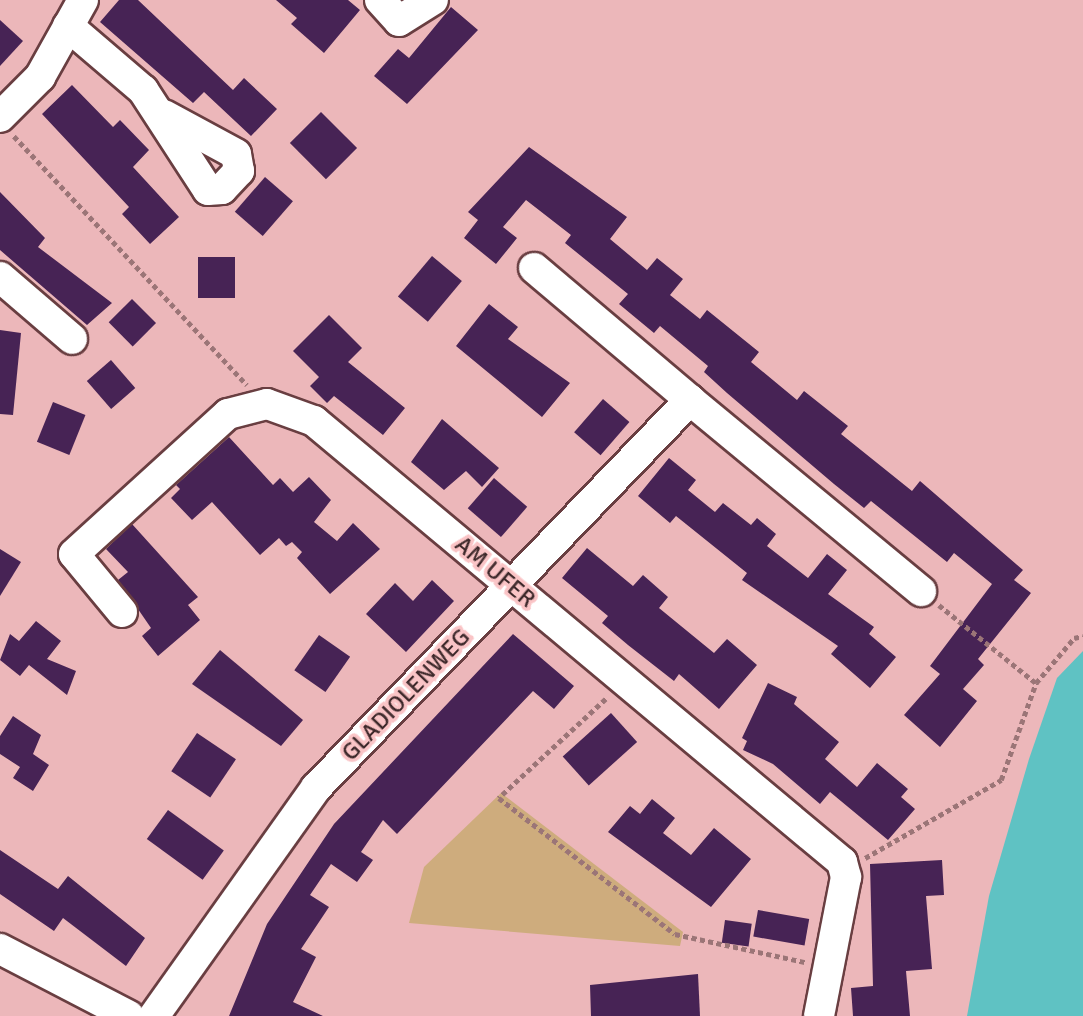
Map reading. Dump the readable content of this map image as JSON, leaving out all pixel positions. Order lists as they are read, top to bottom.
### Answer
{
  "streets": {
    "street": ["AM UFER", "GLADIOLENWEG"]
  },
  "crossings": [
    ["AM UFER", "GLADIOLENWEG"]
  ]
}
